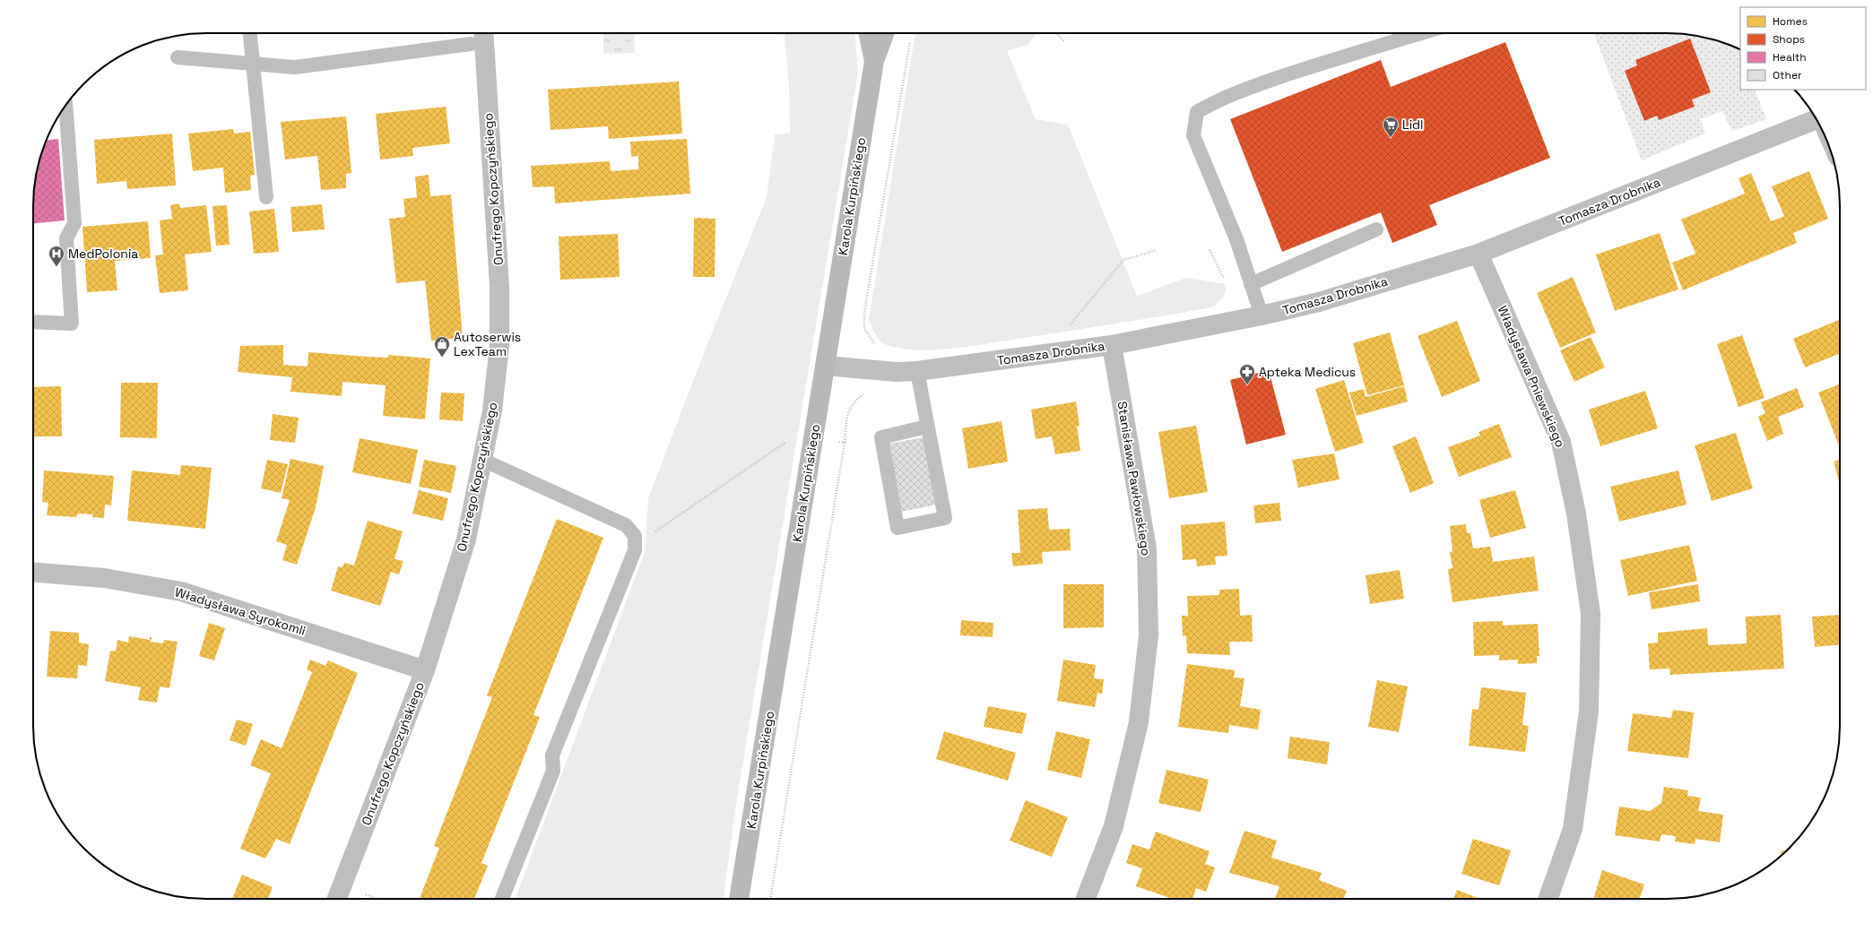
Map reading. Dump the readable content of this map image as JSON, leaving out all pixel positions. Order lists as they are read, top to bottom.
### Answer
{
  "streets": {
    "street": [
      "Onufrego Kopczyńskiego",
      "Karola Kurpińskiego",
      "Tomasza Drobnika",
      "Władysława Pniewskiego",
      "Stanisława Pawłowskiego",
      "Władysława Syrokomli"
    ]
  },
  "crossings": [
    ["Onufrego Kopczyńskiego", "Władysława Syrokomli"],
    ["Karola Kurpińskiego", "Tomasza Drobnika"],
    ["Tomasza Drobnika", "Władysława Pniewskiego"],
    ["Tomasza Drobnika", "Stanisława Pawłowskiego"]
  ],
  "places": {
    "supermarket": ["Lidl"],
    "hospital": ["MedPolonia"],
    "shop": ["Autoserwis LexTeam"],
    "pharmacy": ["Apteka Medicus"]
  },
  "legend": [
    "Homes",
    "Shops",
    "Health",
    "Other"
  ]
}
